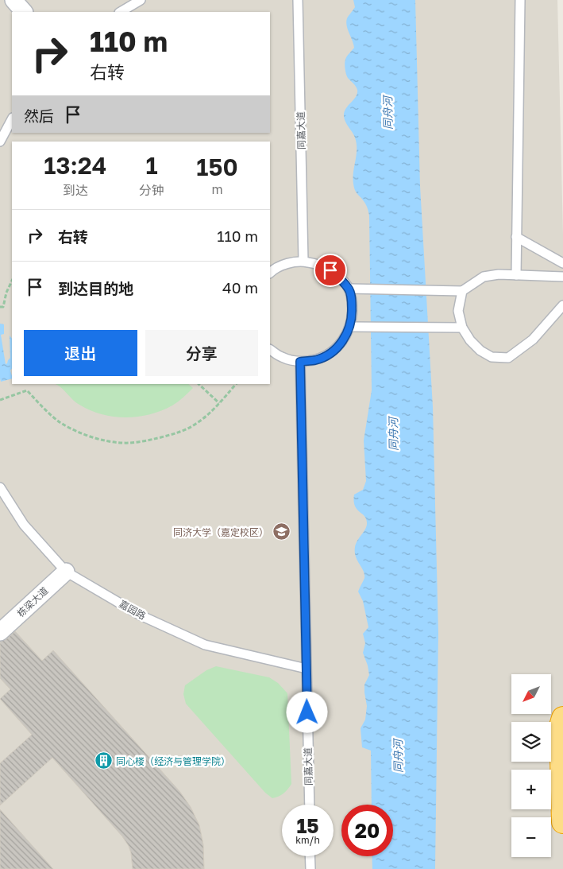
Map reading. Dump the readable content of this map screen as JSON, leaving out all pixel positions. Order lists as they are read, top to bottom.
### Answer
{
  "streets": {
    "street": ["栋梁大道"],
    "lane": ["同嘉大道", "嘉园路"]
  },
  "crossings": [
    ["同嘉大道", "嘉园路"],
    ["栋梁大道", "嘉园路"]
  ],
  "water": ["同舟河"],
  "places": {
    "school or university": ["同济大学（嘉定校区）"],
    "building": ["同心楼（经济与管理学院）"]
  },
  "north": "bottom left",
  "page": {
    "turn": ["110 m", "右转"],
    "then": "然后",
    "eta": [
      "13:24",
      "到达",
      "1",
      "分钟",
      "150",
      "m"
    ],
    "list": [
      {
        "name": "右转",
        "value": "110 m"
      },
      {
        "name": "到达目的地",
        "value": "40 m"
      }
    ],
    "buttons": ["退出", "分享"],
    "map_buttons": ["+", "−"],
    "speed": "15 km/h",
    "limit": "20"
  }
}
